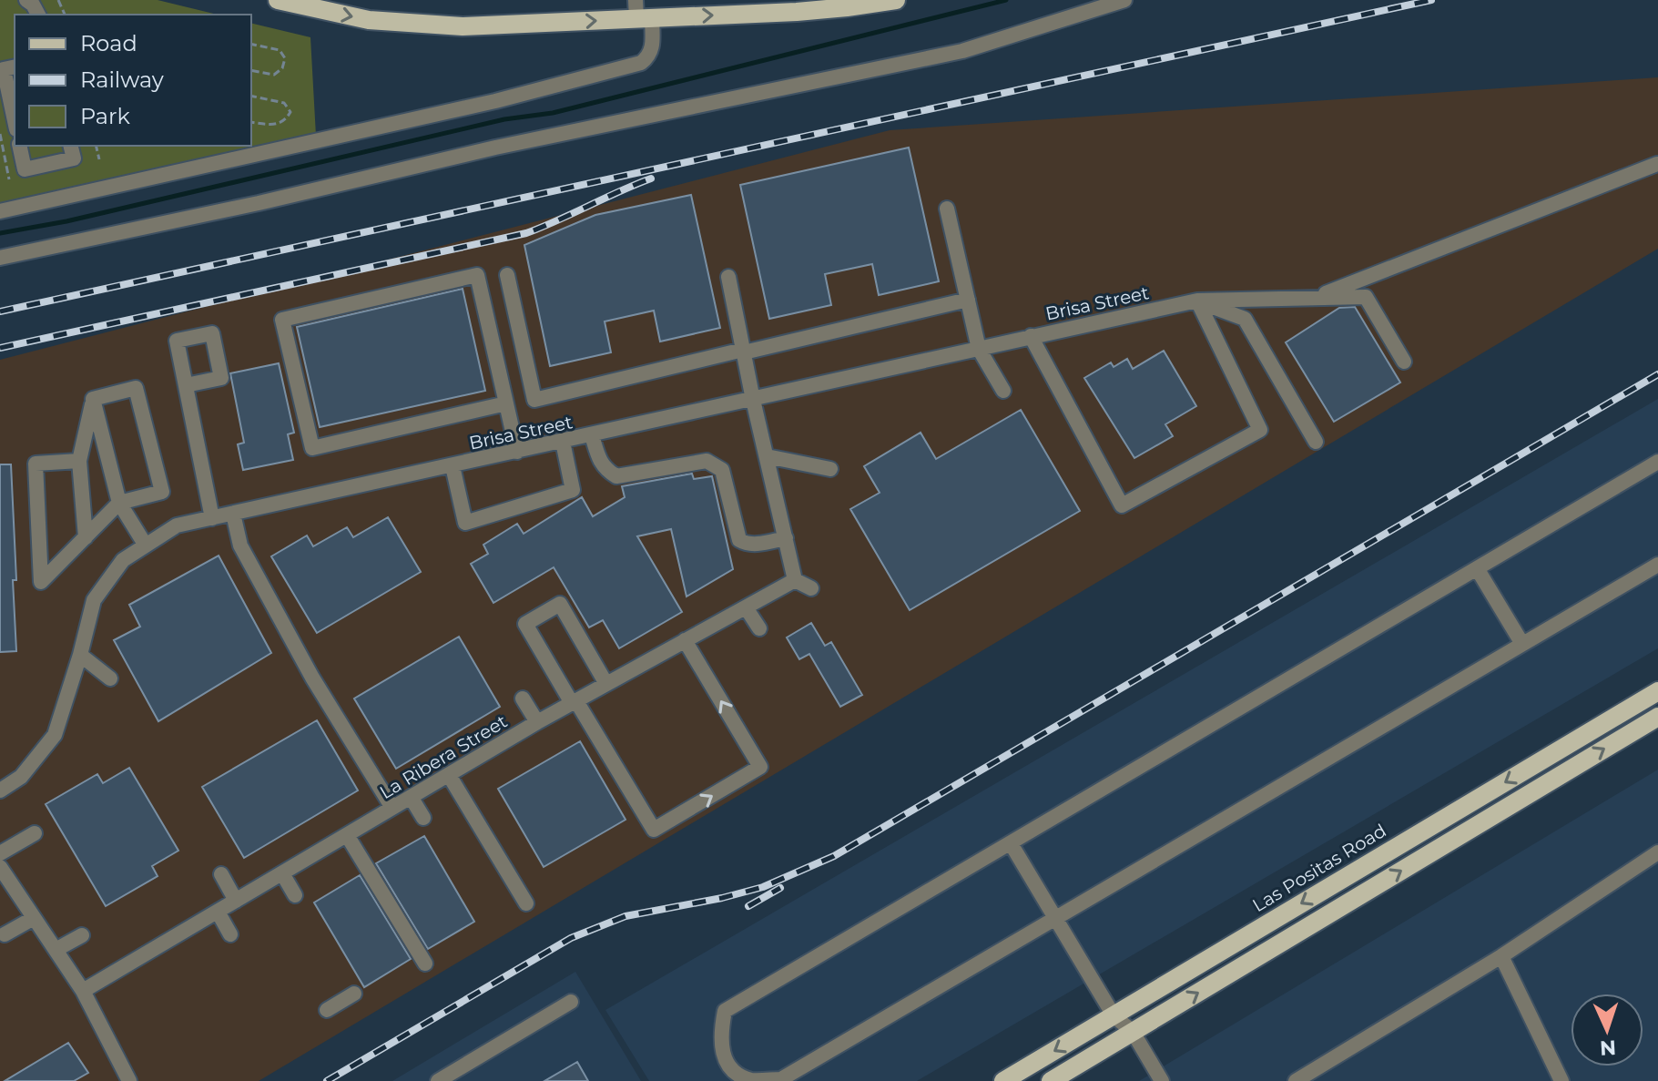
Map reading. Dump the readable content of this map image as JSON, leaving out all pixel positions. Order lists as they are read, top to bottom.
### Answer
{
  "streets": {
    "main road": ["Las Positas Road"],
    "street": ["Brisa Street", "La Ribera Street"]
  },
  "legend": ["Road", "Railway", "Park"],
  "north": "bottom"
}
